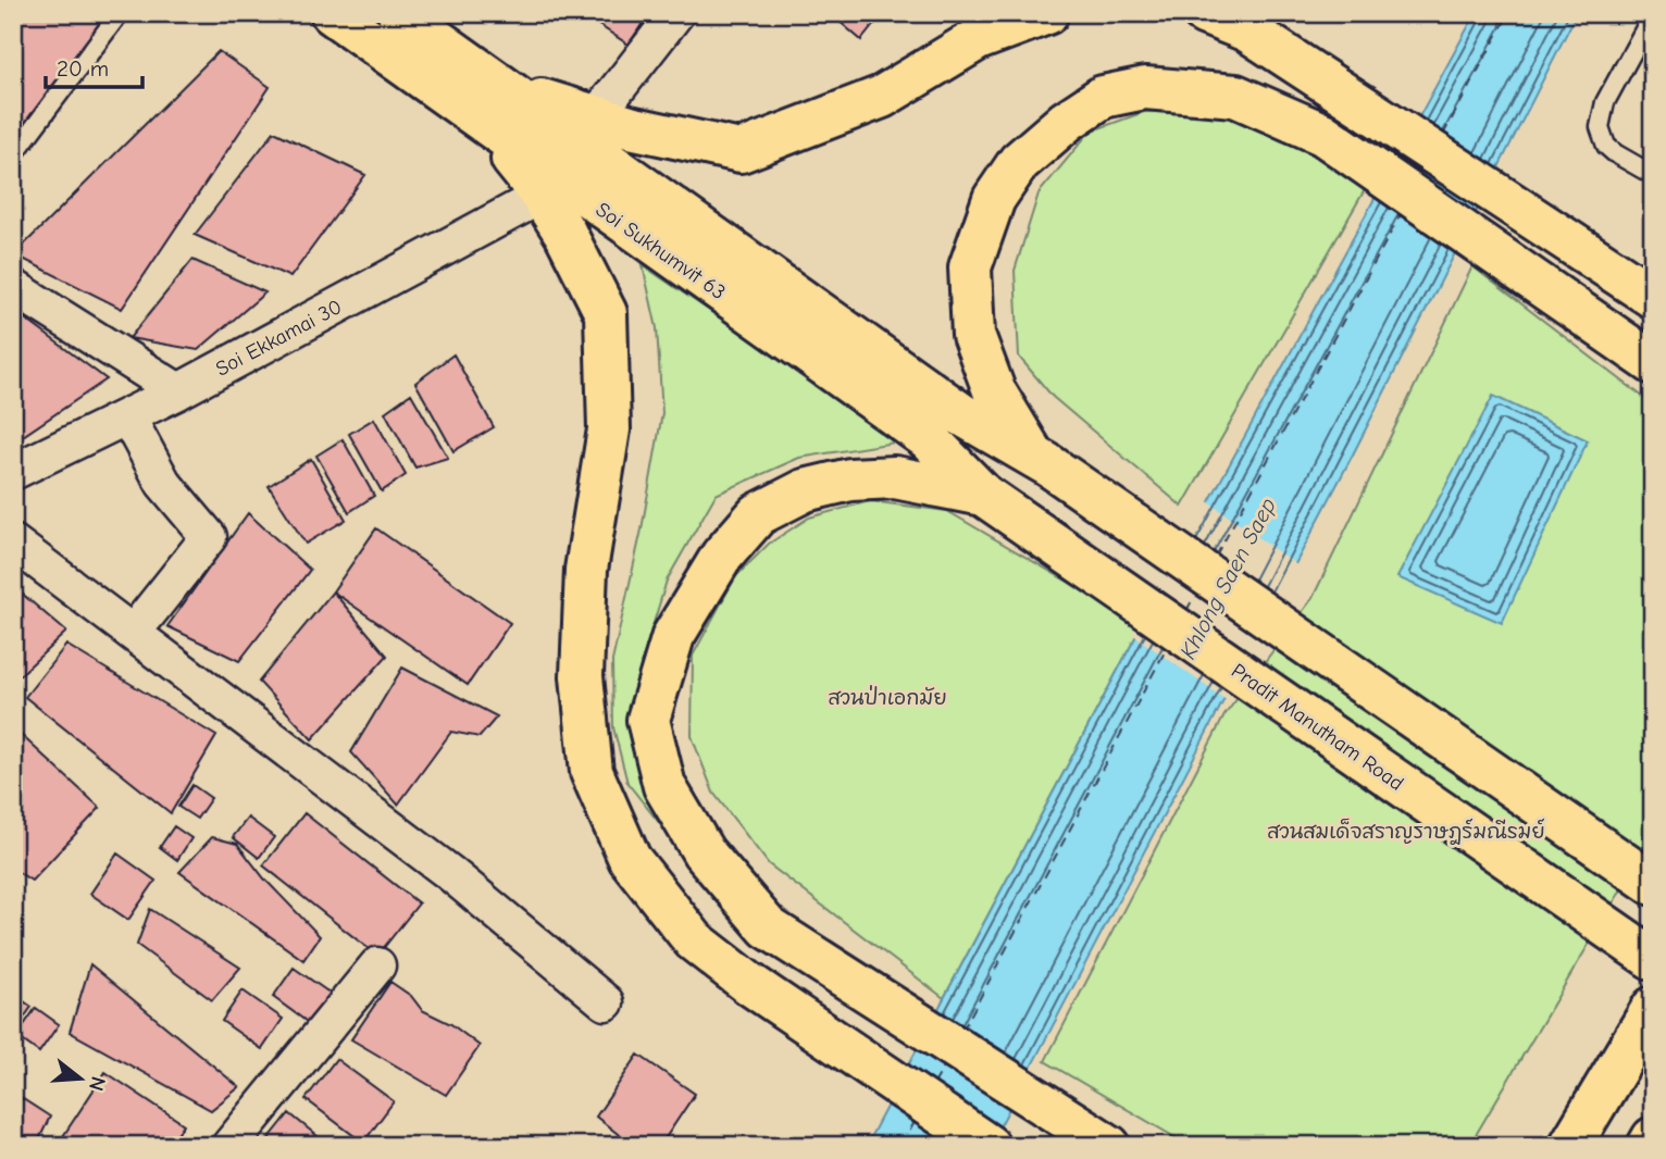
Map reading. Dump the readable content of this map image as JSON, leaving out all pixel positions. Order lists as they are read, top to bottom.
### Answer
{
  "streets": {
    "main road": ["Soi Sukhumvit 63", "Pradit Manutham Road"],
    "street": ["Soi Ekkamai 30"]
  },
  "crossings": [
    ["Soi Sukhumvit 63", "Pradit Manutham Road"]
  ],
  "water": ["Khlong Saen Saep"],
  "parks": ["สวนป่าเอกมัย", "สวนสมเด็จสราญราษฎร์มณีรมย์"],
  "scale_bar": "20 m",
  "north": "right"
}
